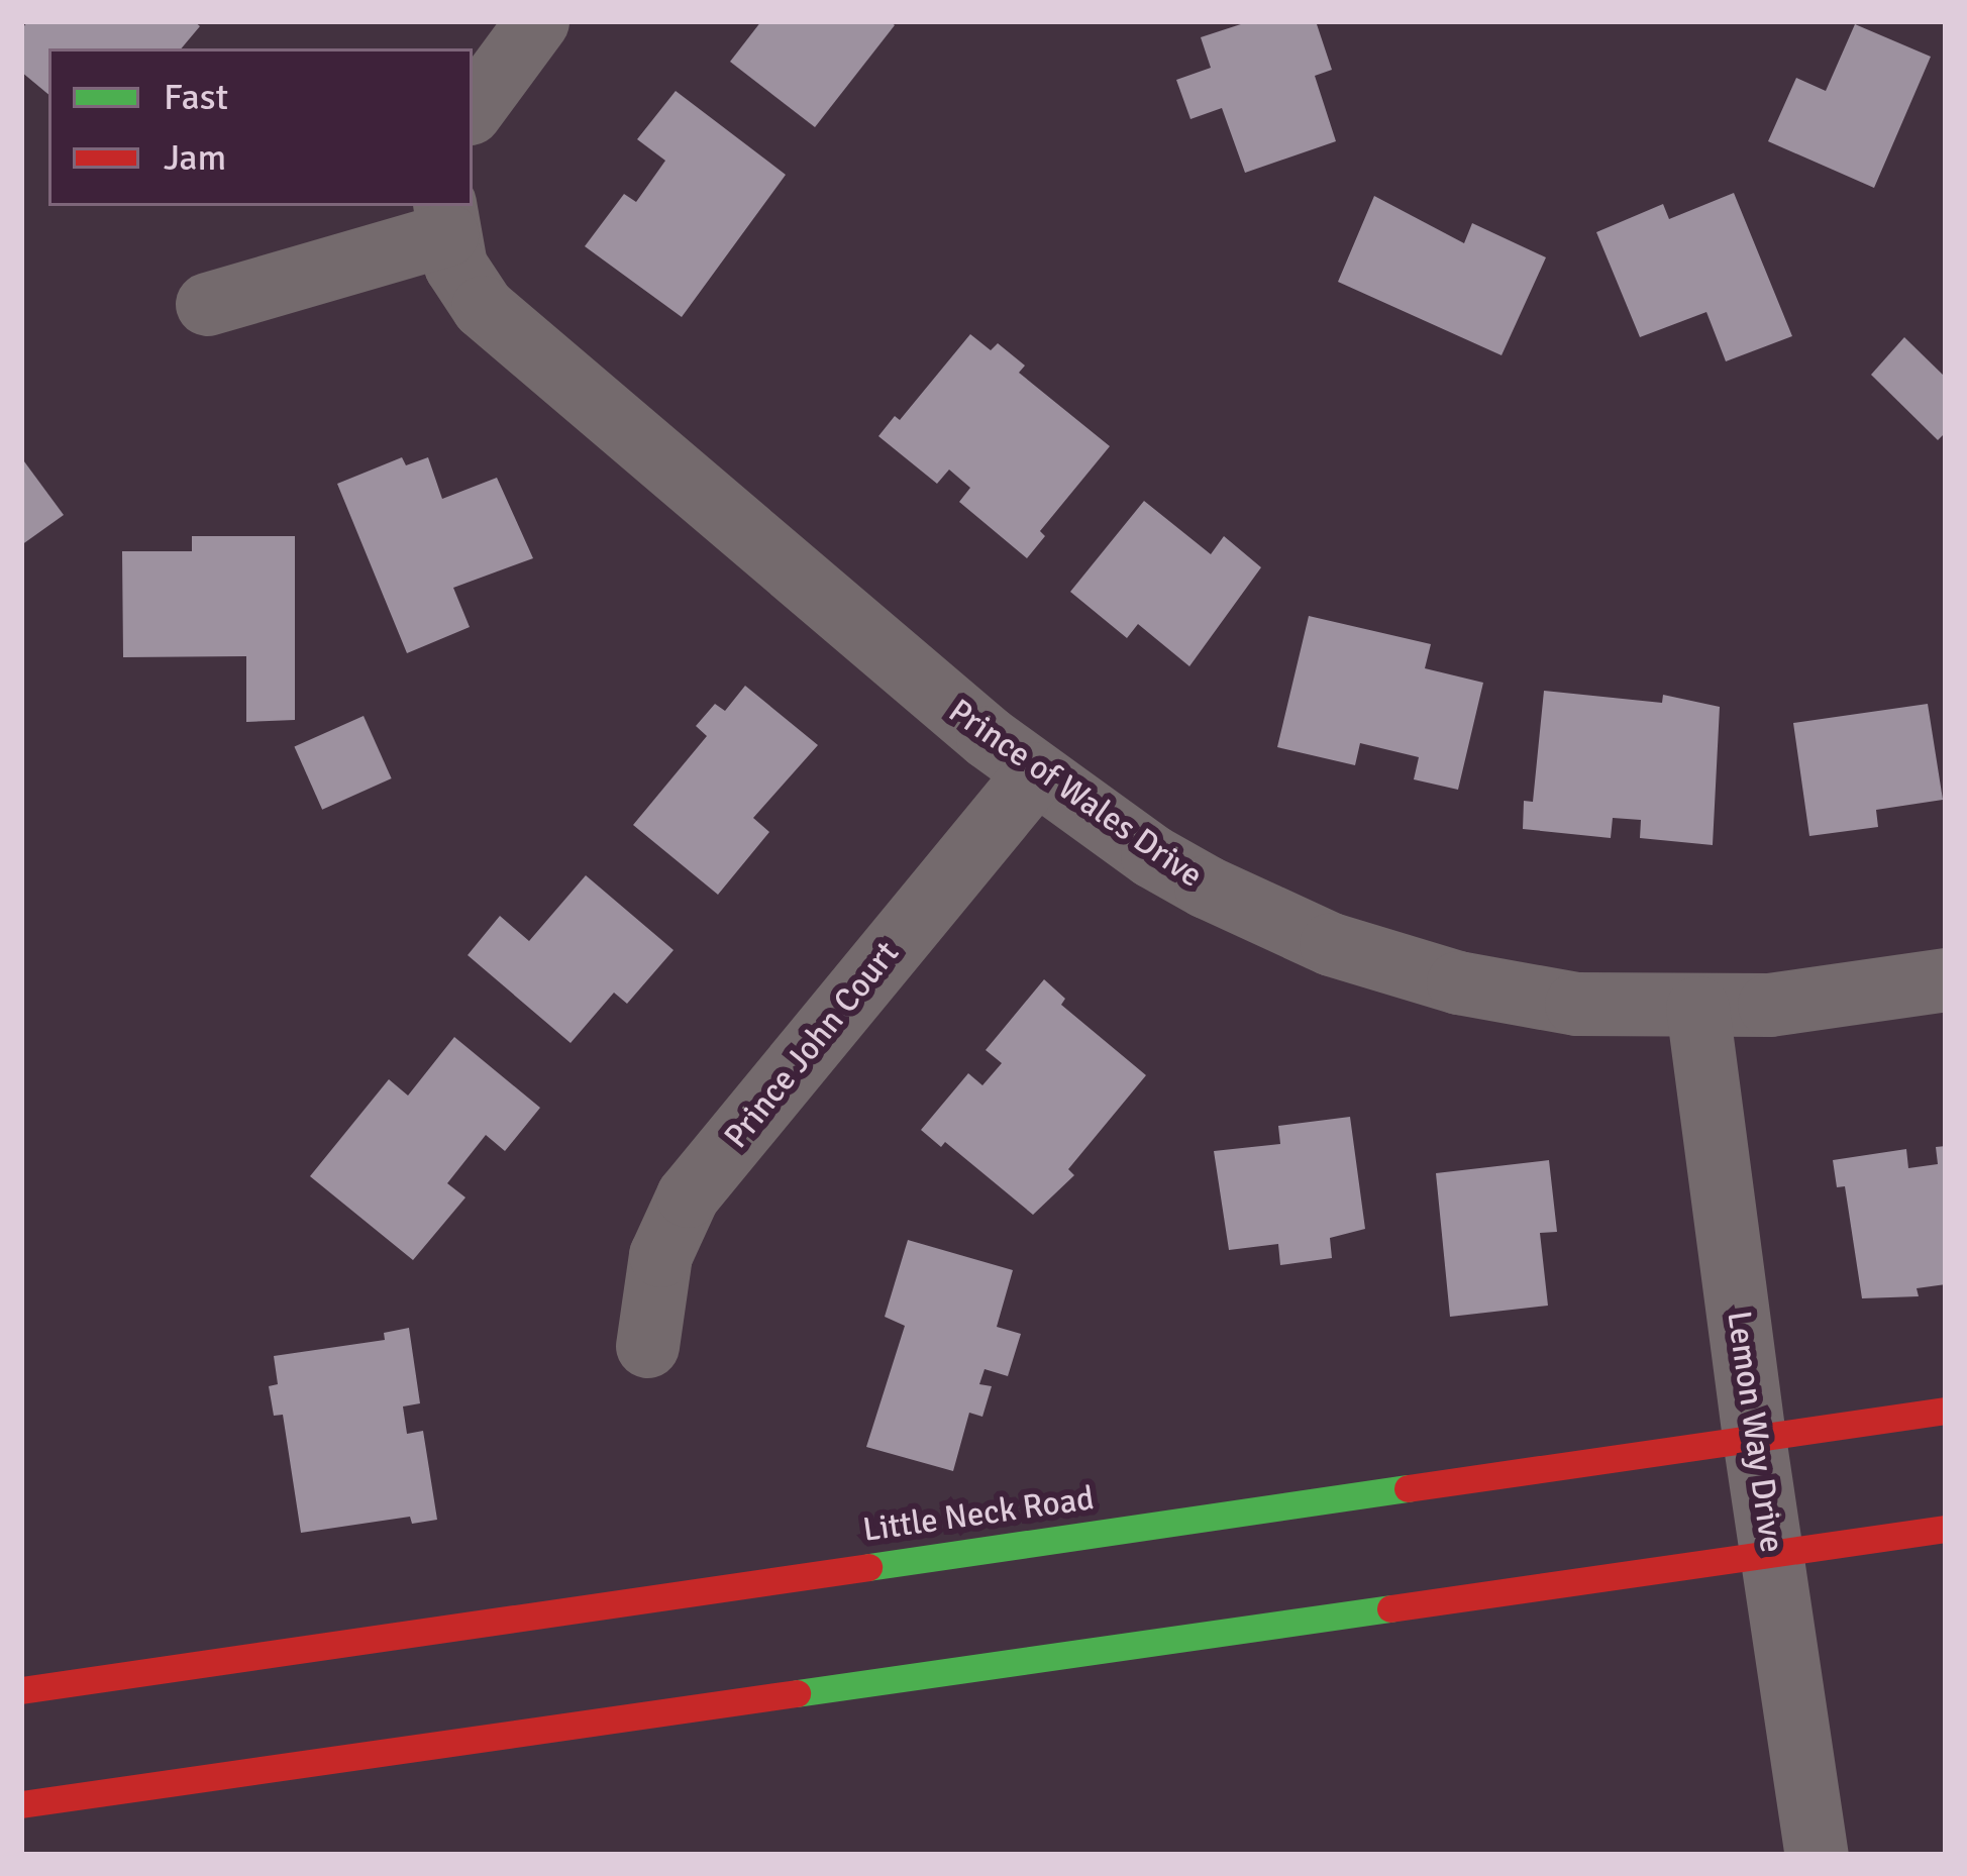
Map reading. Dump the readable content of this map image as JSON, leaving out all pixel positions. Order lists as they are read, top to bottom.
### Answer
{
  "streets": {
    "street": [
      "Prince of Wales Drive",
      "Prince John Court",
      "Lemon Way Drive",
      "Little Neck Road"
    ]
  },
  "crossings": [
    ["Prince of Wales Drive", "Prince John Court"],
    ["Prince of Wales Drive", "Lemon Way Drive"],
    ["Lemon Way Drive", "Little Neck Road"]
  ],
  "legend": ["Fast", "Jam"]
}
